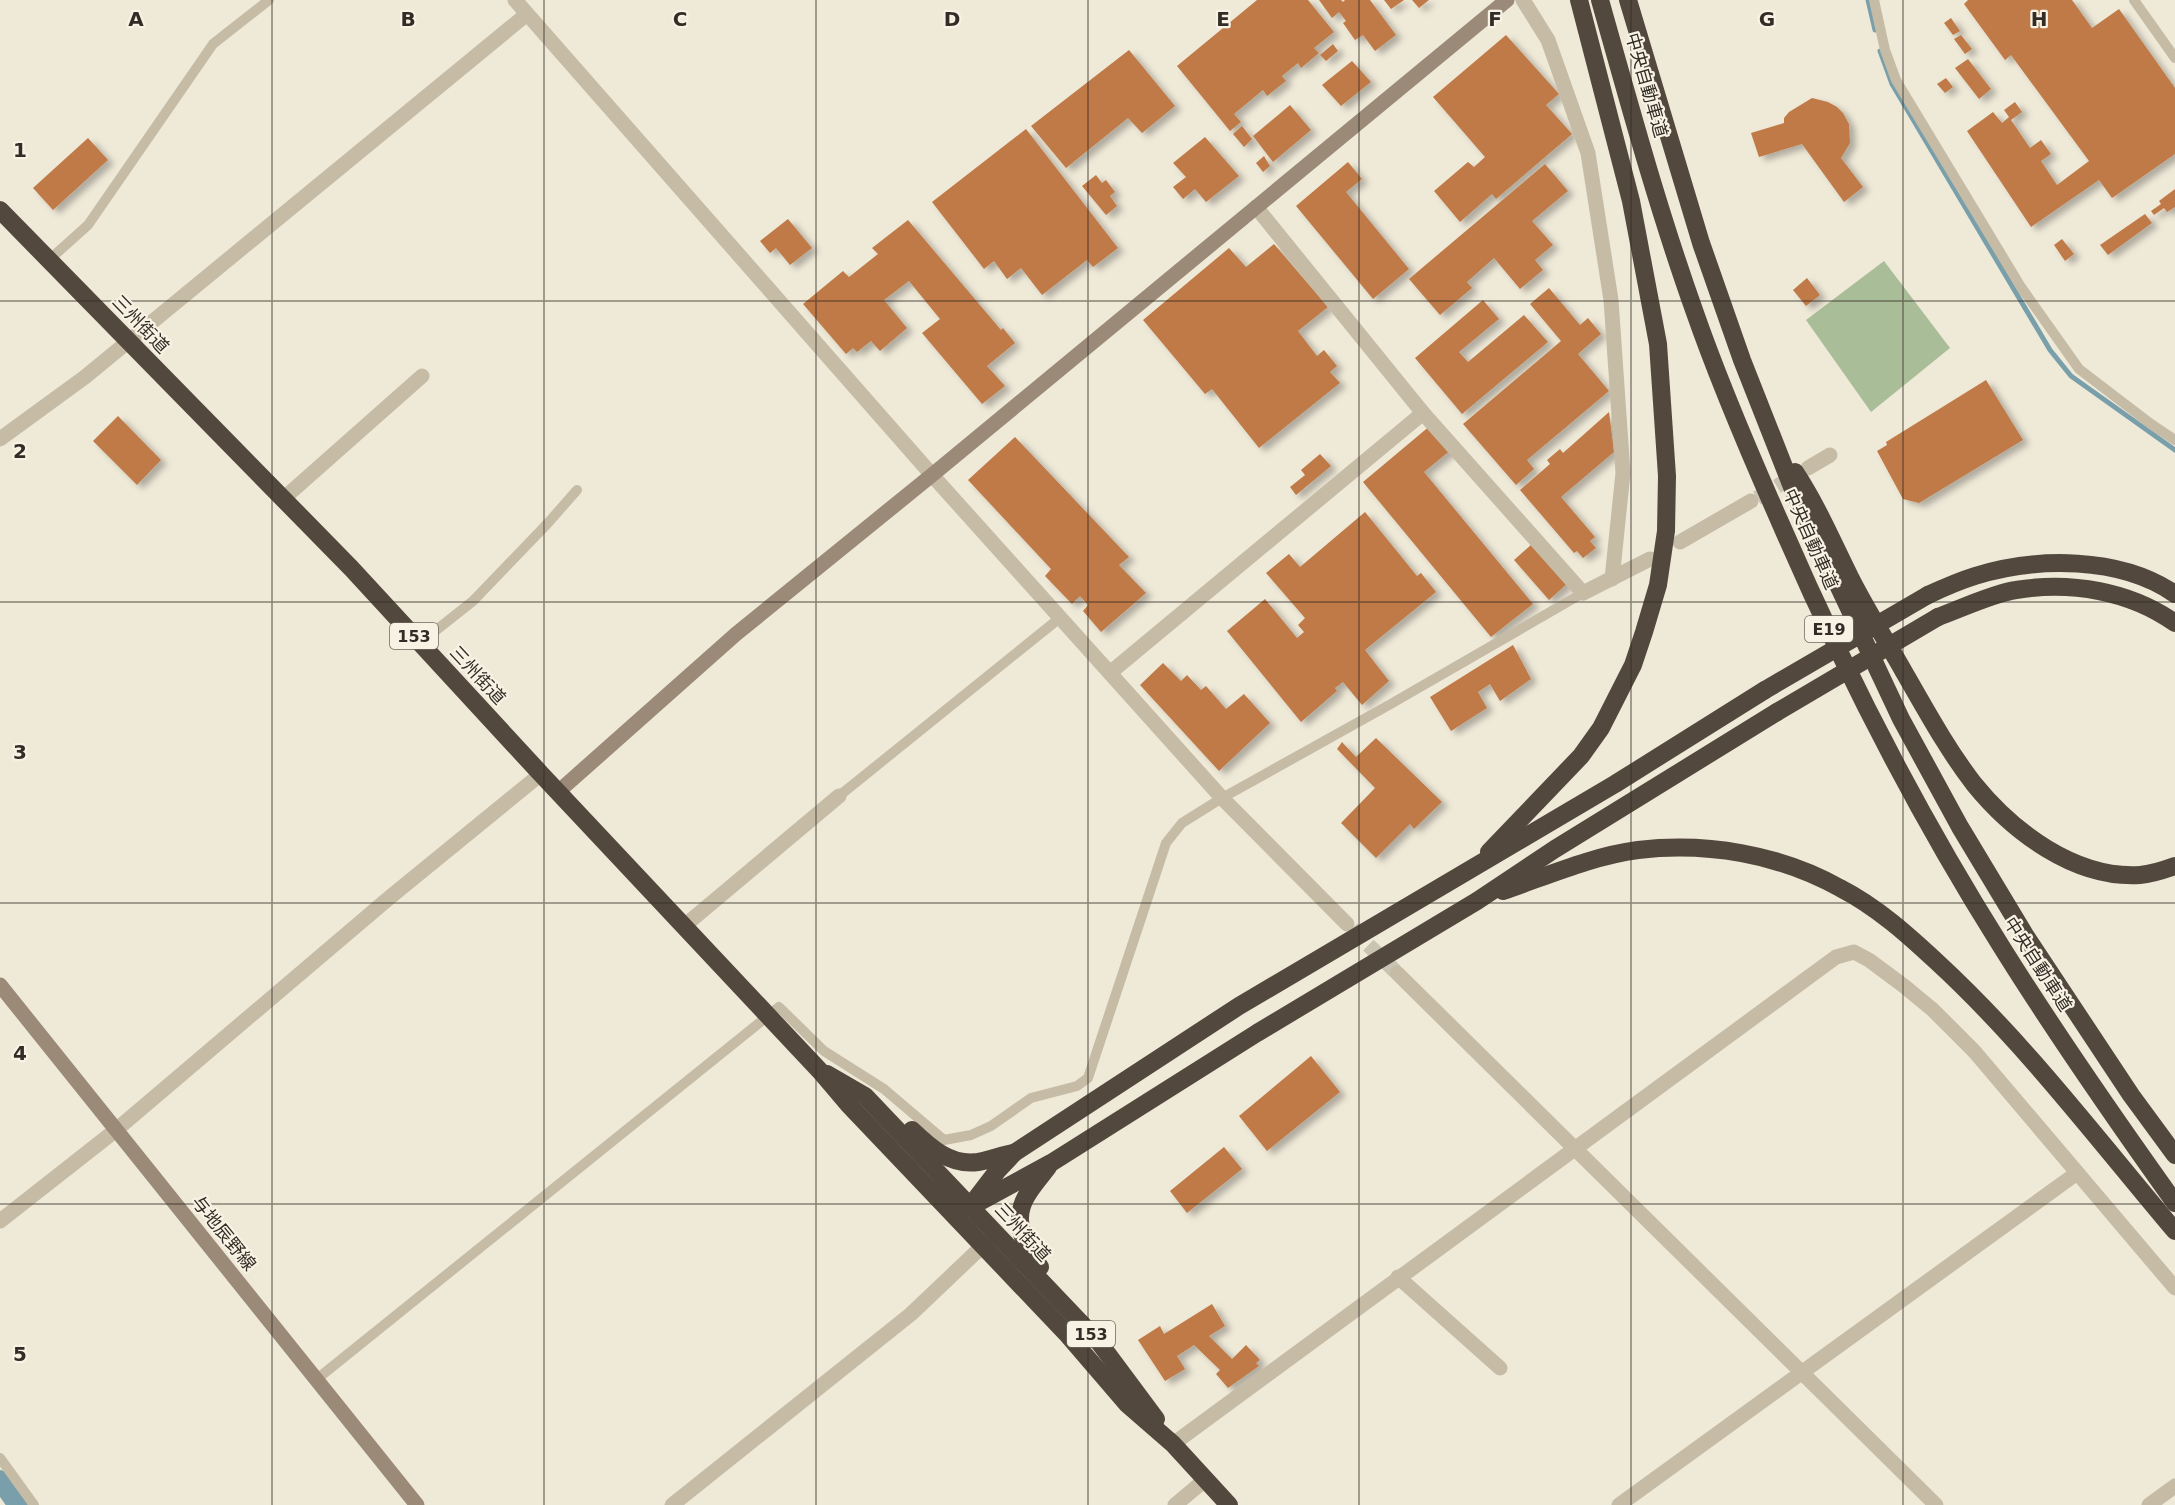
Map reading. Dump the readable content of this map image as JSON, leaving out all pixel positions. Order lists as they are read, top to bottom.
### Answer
{
  "streets": {
    "highway": [
      "中央自動車道",
      "三州街道",
      "E19",
      "153"
    ],
    "street": ["与地辰野線"]
  },
  "grid": {
    "columns": [
      "A",
      "B",
      "C",
      "D",
      "E",
      "F",
      "G",
      "H"
    ],
    "rows": [
      "1",
      "2",
      "3",
      "4",
      "5"
    ]
  }
}
